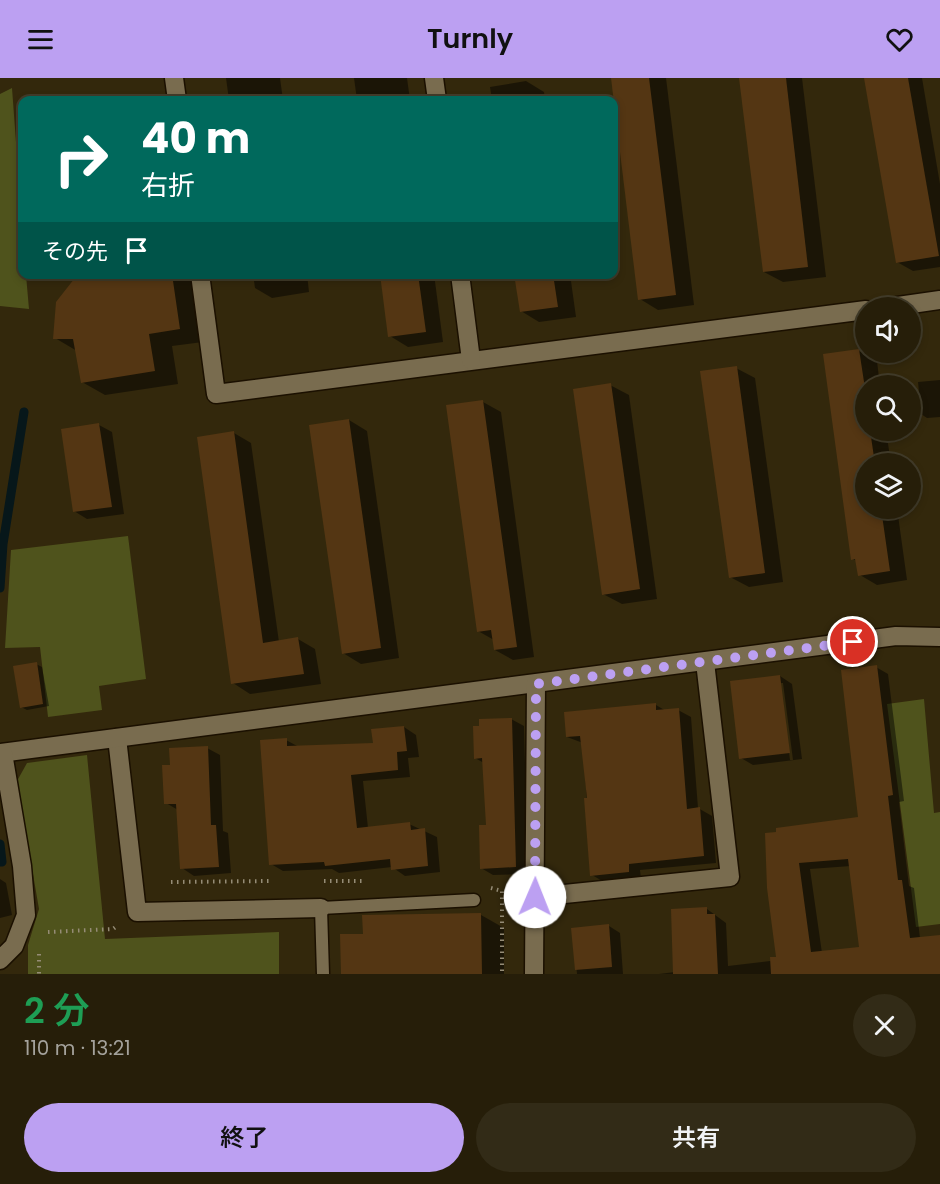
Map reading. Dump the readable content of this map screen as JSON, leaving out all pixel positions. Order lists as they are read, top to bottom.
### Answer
{
  "page": {
    "header": "Turnly",
    "turn": ["40 m", "右折"],
    "then": "その先",
    "heading": ["2 分", "110 m · 13:21"],
    "buttons": ["終了", "共有"]
  }
}
